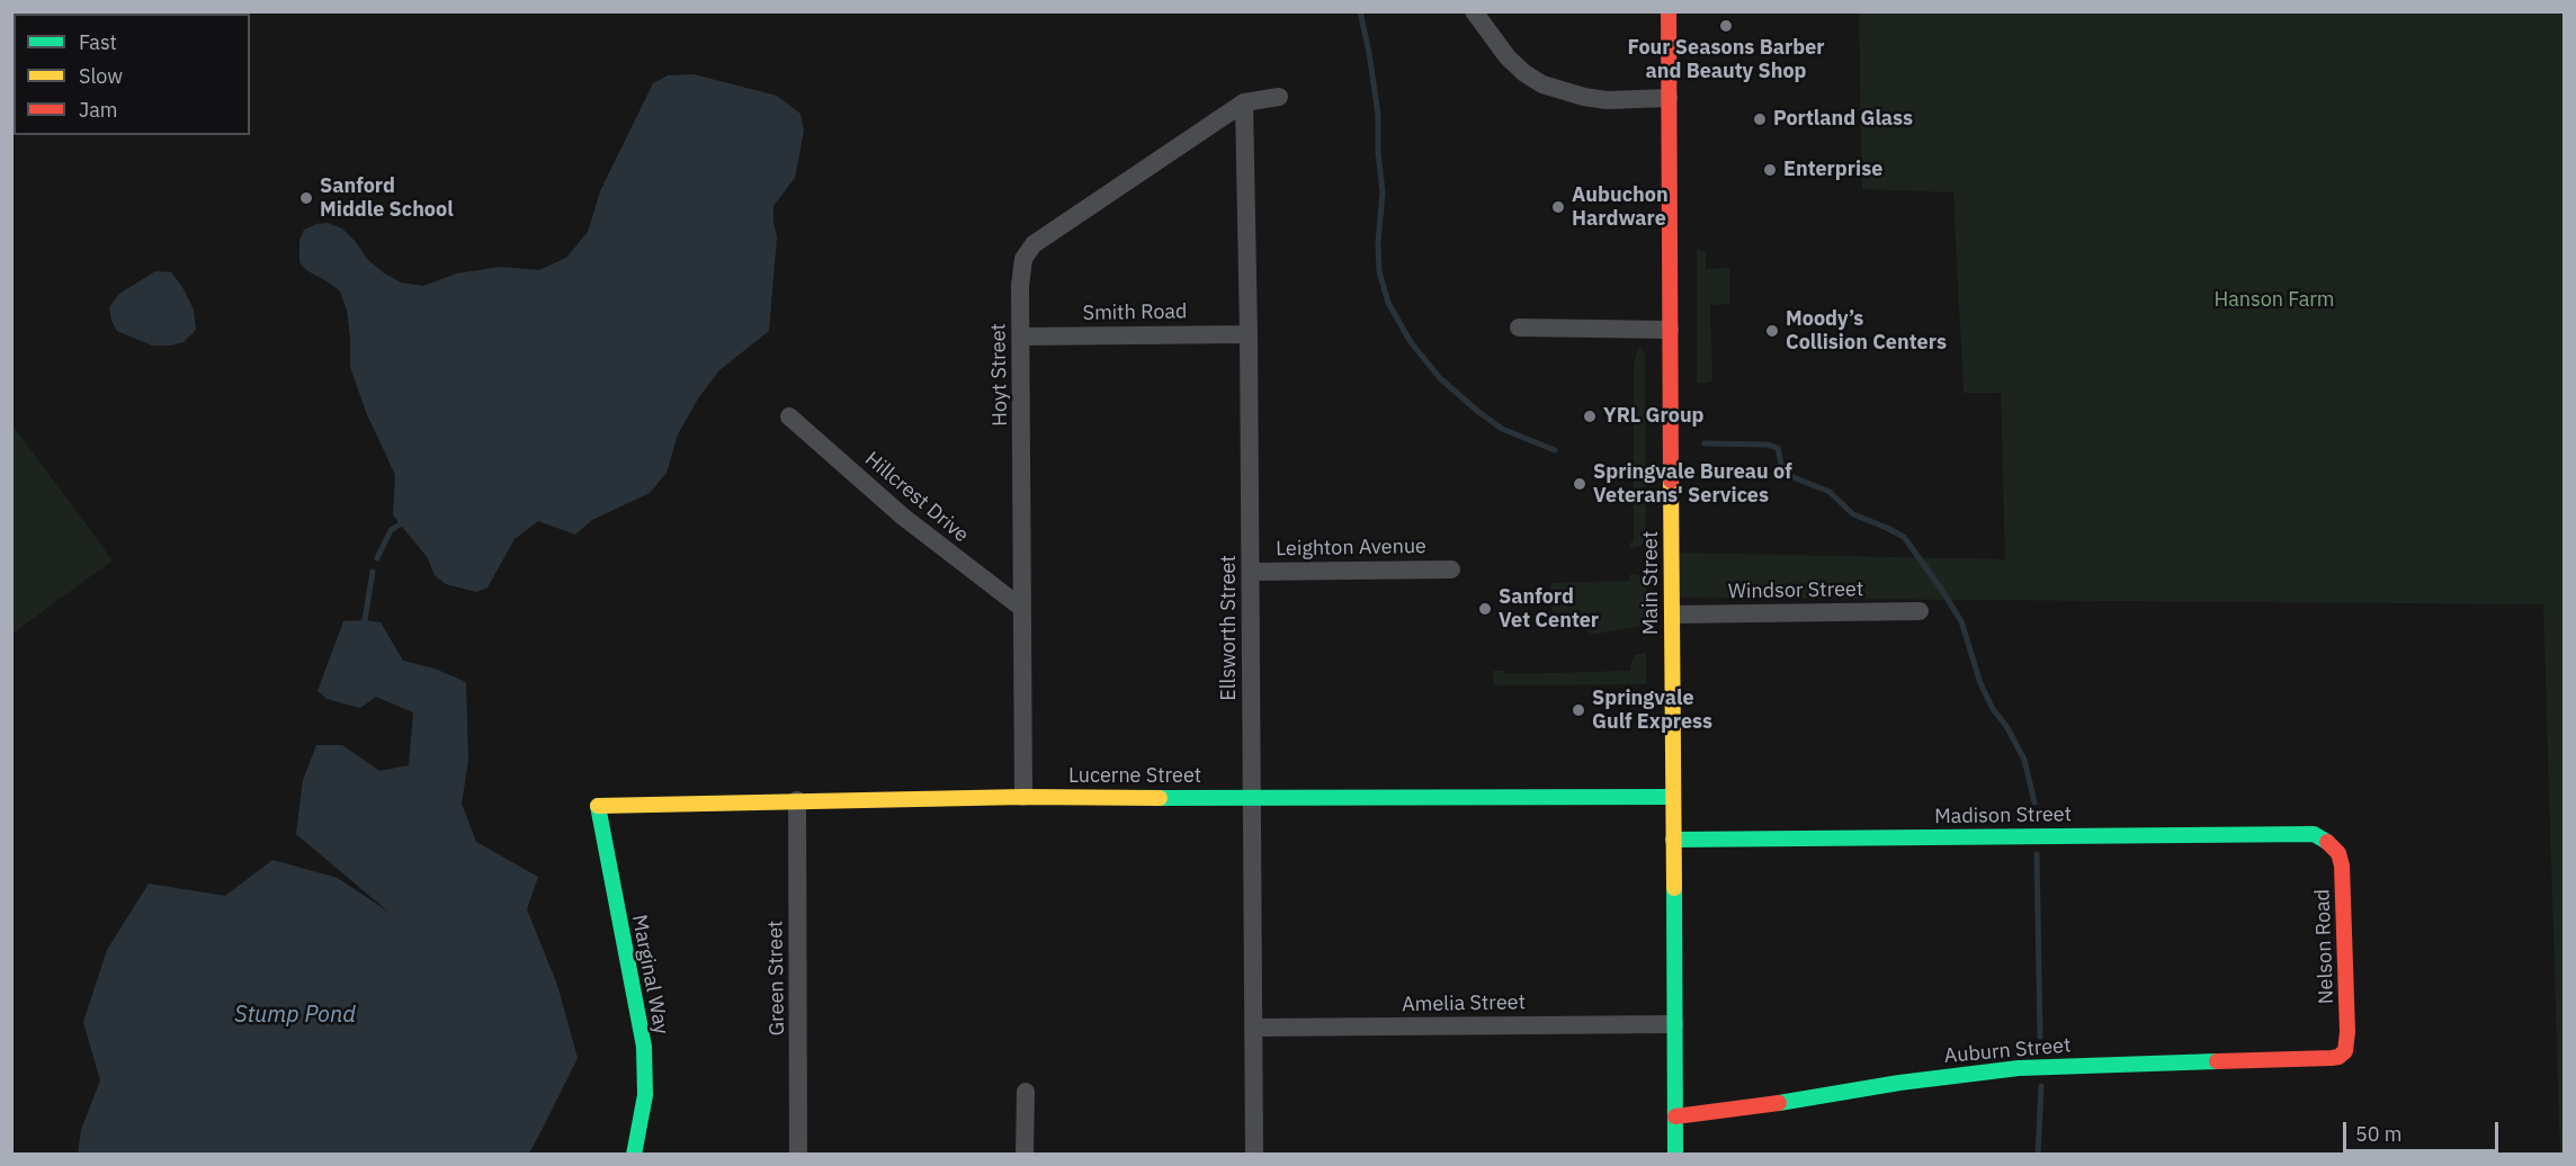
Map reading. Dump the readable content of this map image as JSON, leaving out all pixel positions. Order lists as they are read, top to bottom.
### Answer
{
  "streets": {
    "street": [
      "Smith Road",
      "Hoyt Street",
      "Hillcrest Drive",
      "Leighton Avenue",
      "Main Street",
      "Windsor Street",
      "Ellsworth Street",
      "Lucerne Street",
      "Madison Street",
      "Nelson Road",
      "Marginal Way",
      "Green Street",
      "Amelia Street",
      "Auburn Street"
    ]
  },
  "crossings": [
    ["Smith Road", "Hoyt Street"],
    ["Smith Road", "Ellsworth Street"],
    ["Hoyt Street", "Hillcrest Drive"],
    ["Hoyt Street", "Ellsworth Street"],
    ["Hoyt Street", "Lucerne Street"],
    ["Leighton Avenue", "Ellsworth Street"],
    ["Main Street", "Windsor Street"],
    ["Main Street", "Lucerne Street"],
    ["Main Street", "Madison Street"],
    ["Main Street", "Amelia Street"],
    ["Main Street", "Auburn Street"],
    ["Ellsworth Street", "Lucerne Street"],
    ["Ellsworth Street", "Amelia Street"],
    ["Lucerne Street", "Marginal Way"],
    ["Lucerne Street", "Green Street"],
    ["Madison Street", "Nelson Road"],
    ["Nelson Road", "Auburn Street"]
  ],
  "water": ["Stump Pond"],
  "parks": ["Hanson Farm"],
  "places": [
    "Four Seasons Barber and Beauty Shop",
    "Portland Glass",
    "Enterprise",
    "Sanford Middle School",
    "Aubuchon Hardware",
    "Moody’s Collision Centers",
    "YRL Group",
    "Springvale Bureau of Veterans' Services",
    "Sanford Vet Center",
    "Springvale Gulf Express"
  ],
  "legend": ["Fast", "Slow", "Jam"],
  "scale_bar": "50 m"
}
